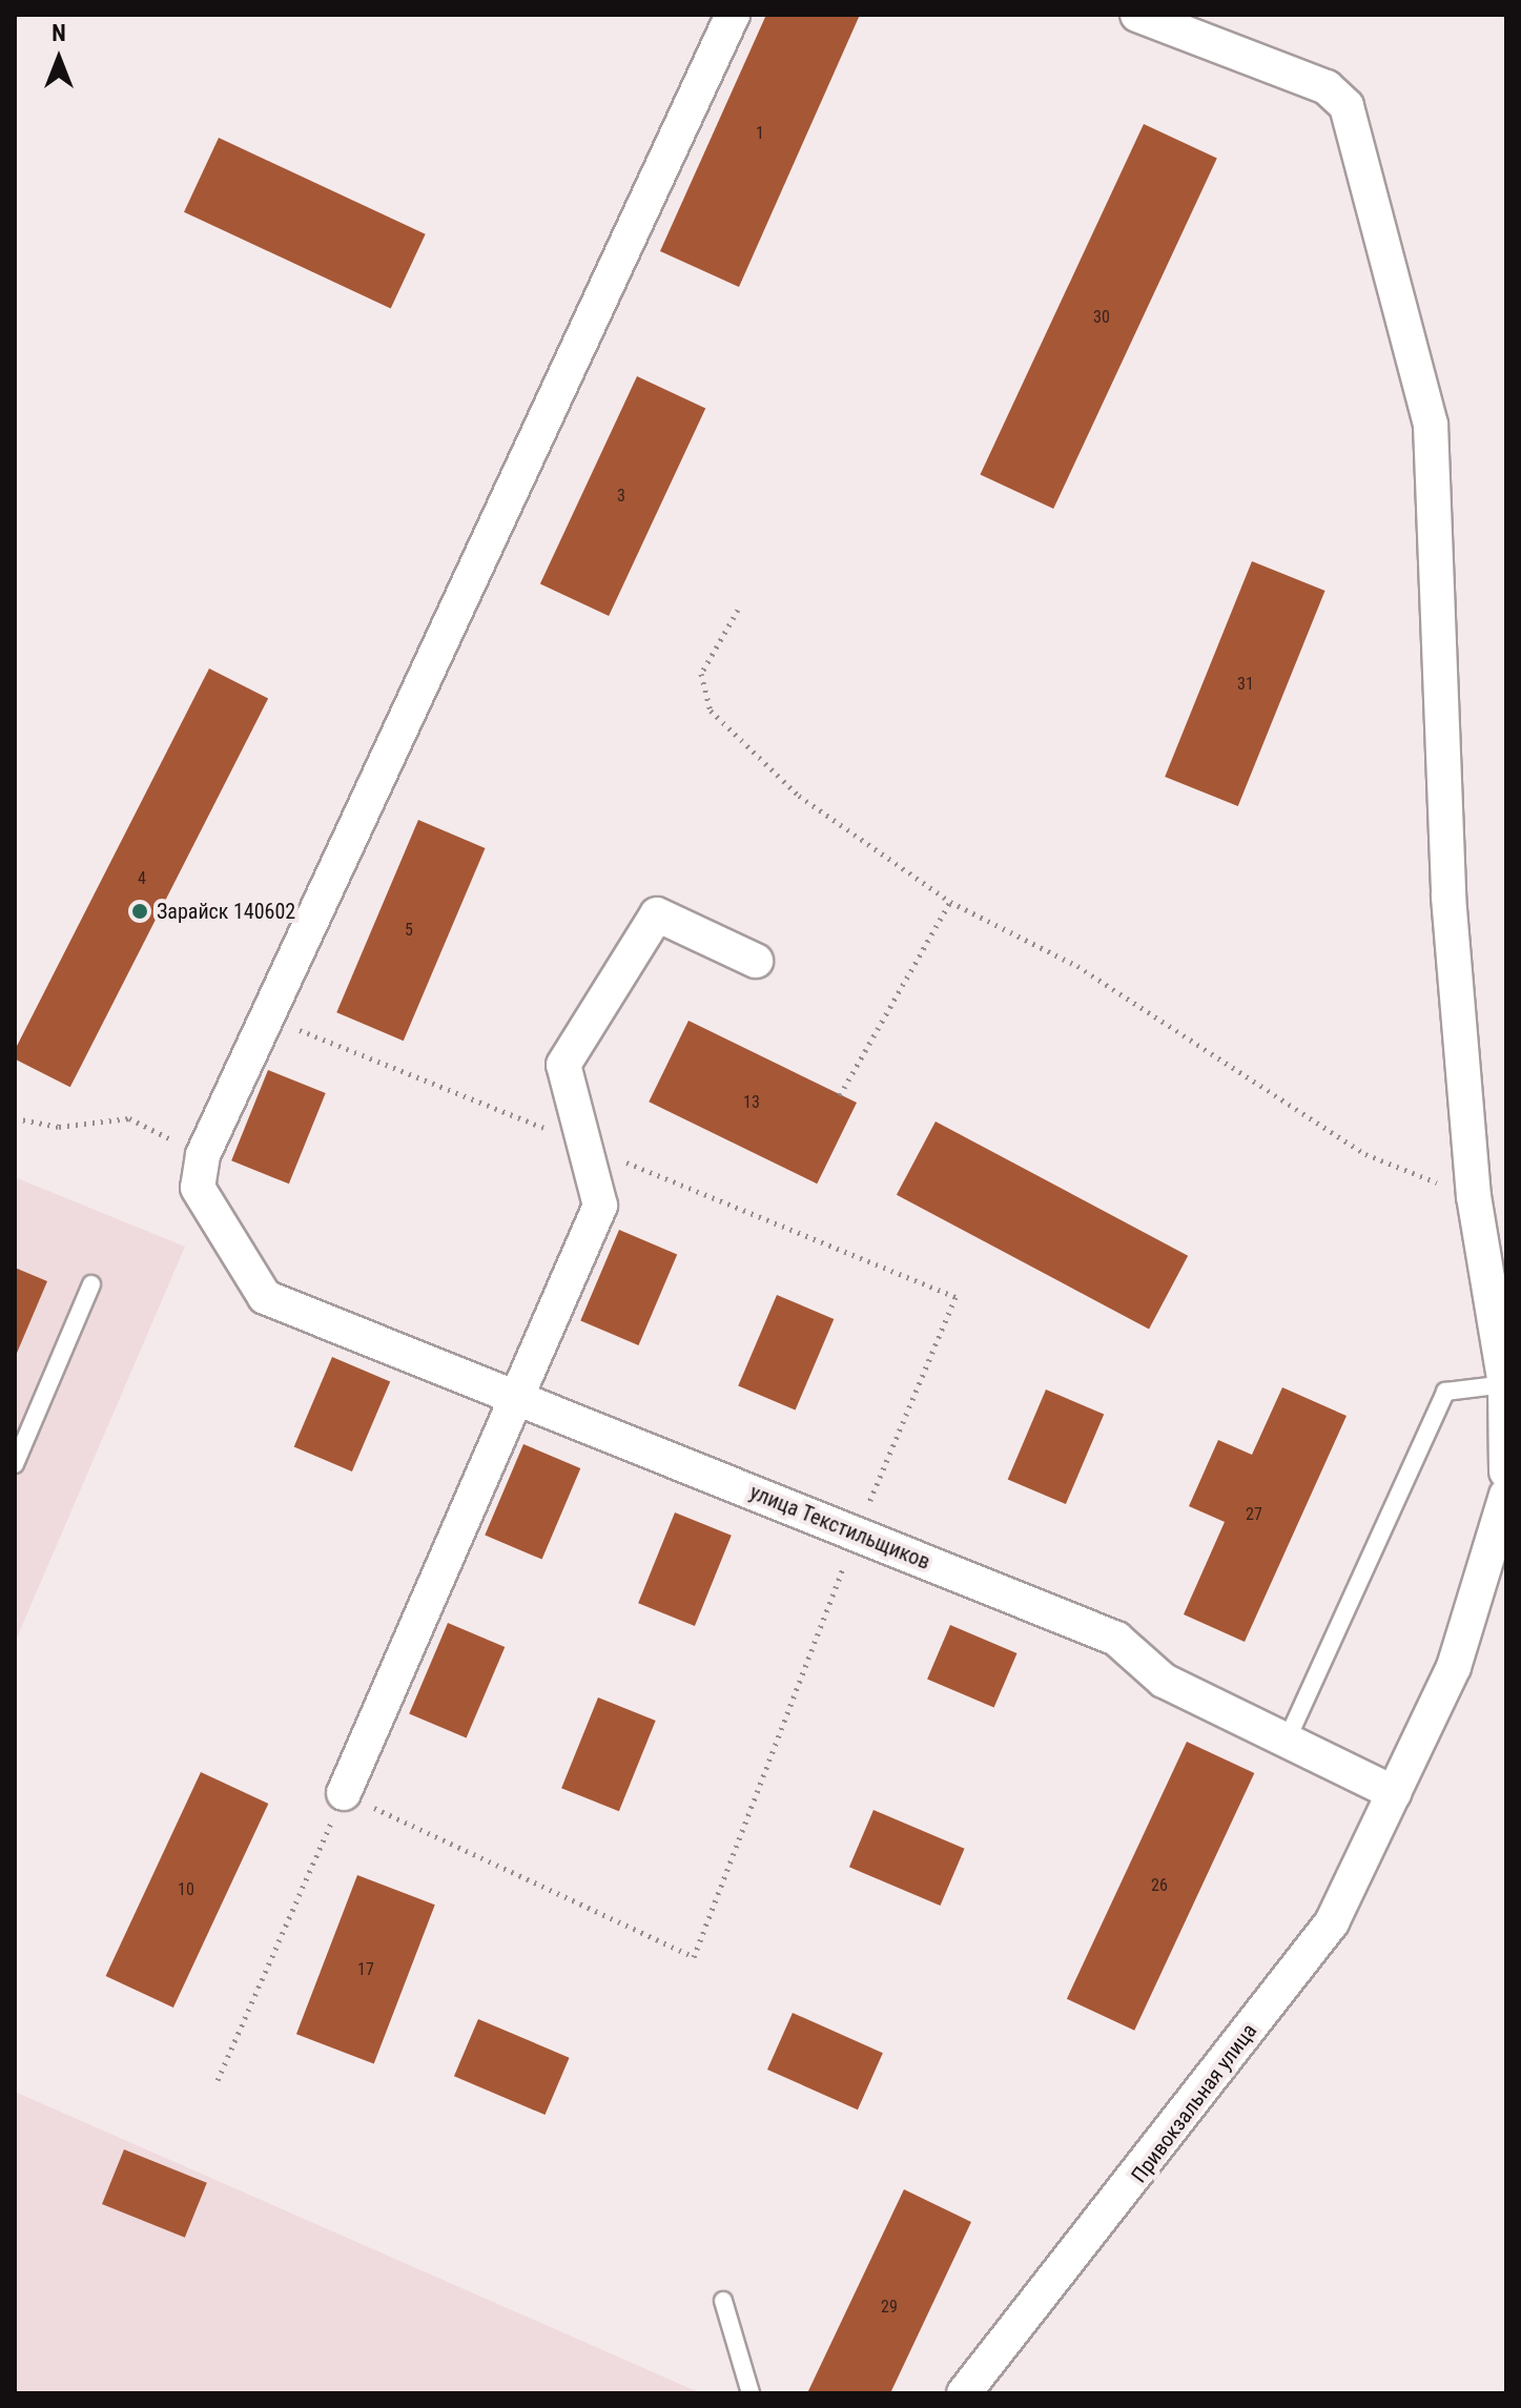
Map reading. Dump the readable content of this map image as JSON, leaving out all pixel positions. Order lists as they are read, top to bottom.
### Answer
{
  "streets": {
    "street": ["улица Текстильщиков", "Привокзальная улица"]
  },
  "crossings": [
    ["улица Текстильщиков", "Привокзальная улица"]
  ],
  "places": ["Зарайск 140602"],
  "house_numbers": [
    "1",
    "30",
    "3",
    "31",
    "4",
    "5",
    "13",
    "27",
    "26",
    "10",
    "17",
    "29"
  ],
  "north": "top"
}
